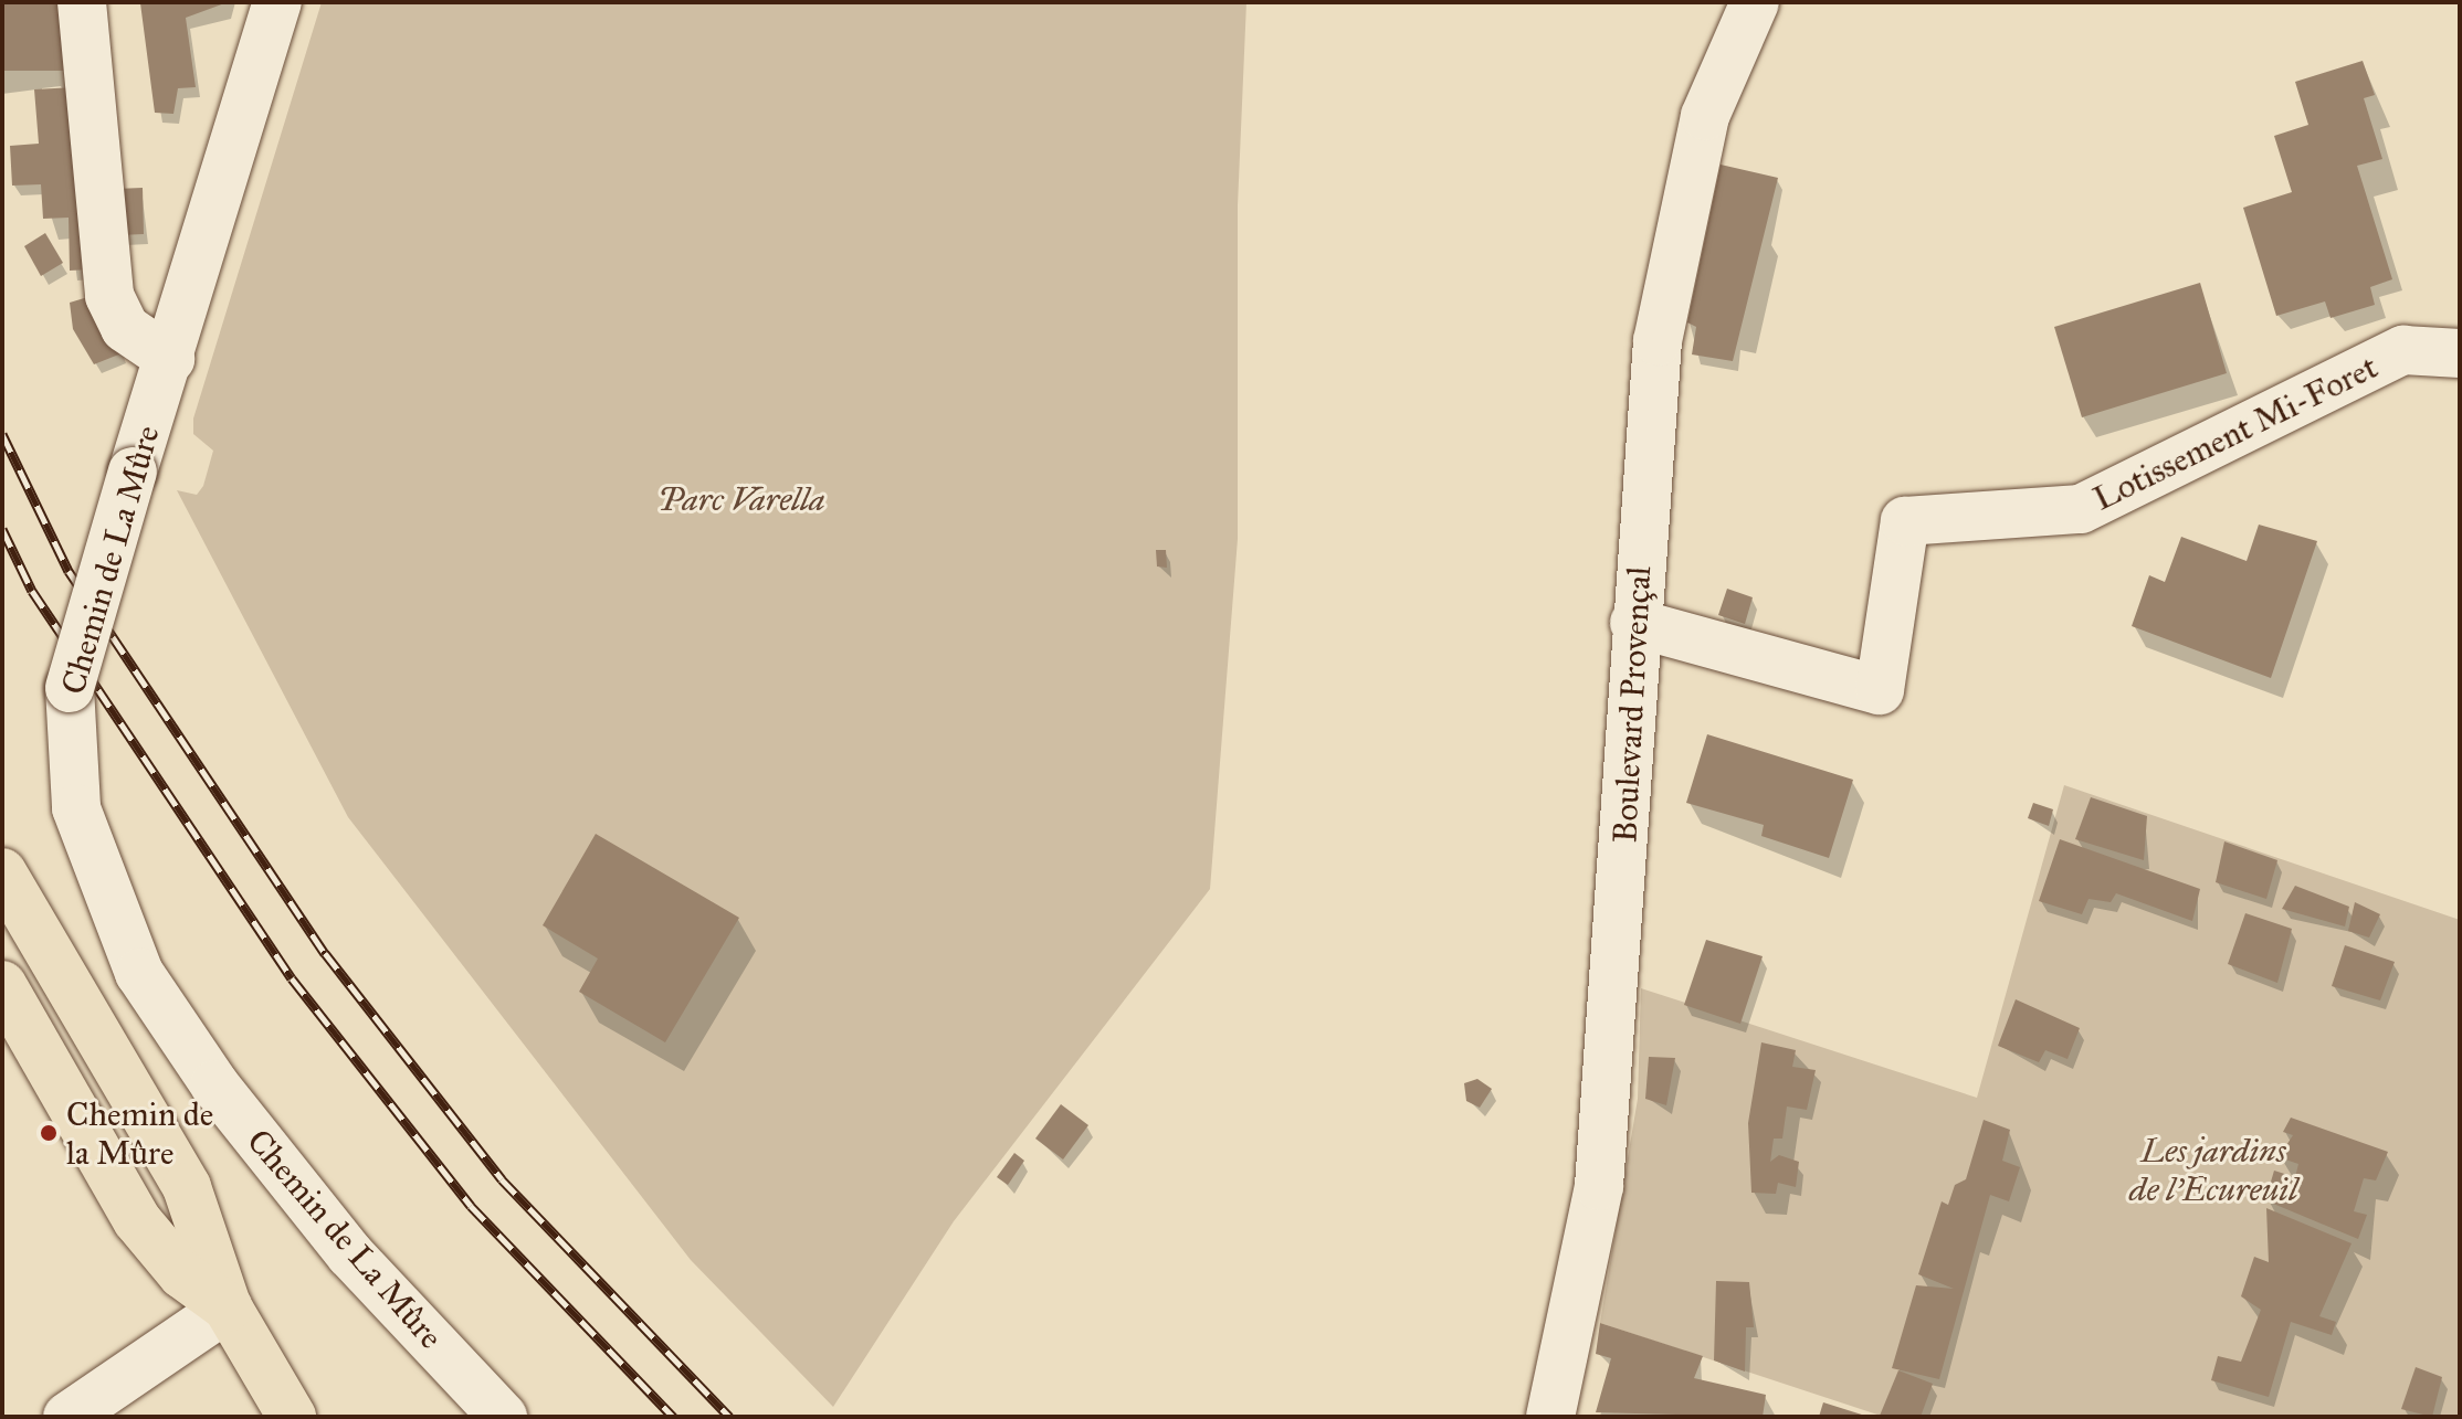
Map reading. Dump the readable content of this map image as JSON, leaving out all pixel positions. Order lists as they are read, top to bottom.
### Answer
{
  "streets": {
    "street": ["Lotissement Mi-Foret", "Chemin de La Mûre", "Boulevard Provençal"]
  },
  "crossings": [
    ["Lotissement Mi-Foret", "Boulevard Provençal"]
  ],
  "parks": ["Parc Varella", "Les jardins de l'Ecureuil"],
  "places": ["Chemin de la Mûre"]
}
